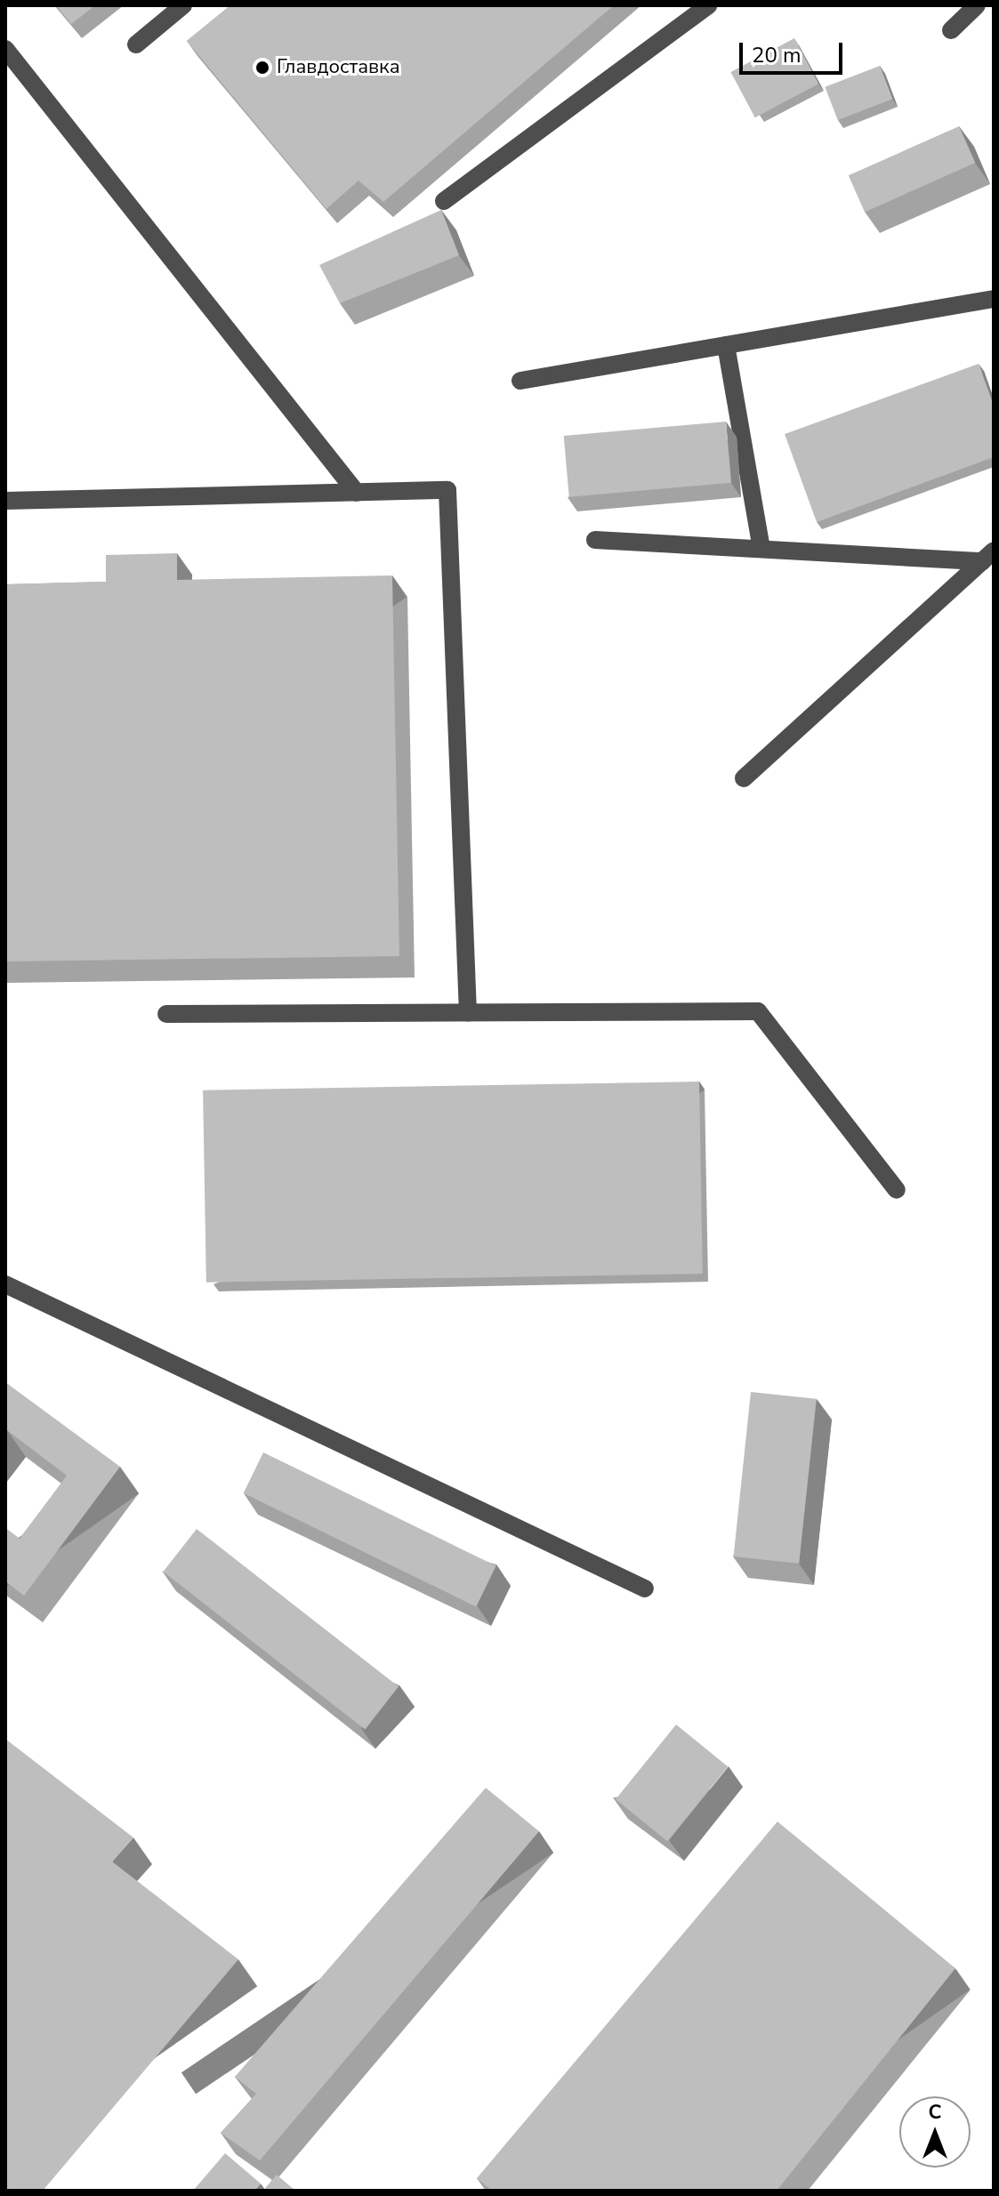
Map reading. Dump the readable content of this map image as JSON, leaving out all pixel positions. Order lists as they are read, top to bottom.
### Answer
{
  "places": ["Главдоставка"],
  "scale_bar": "20 m",
  "north": "top"
}
